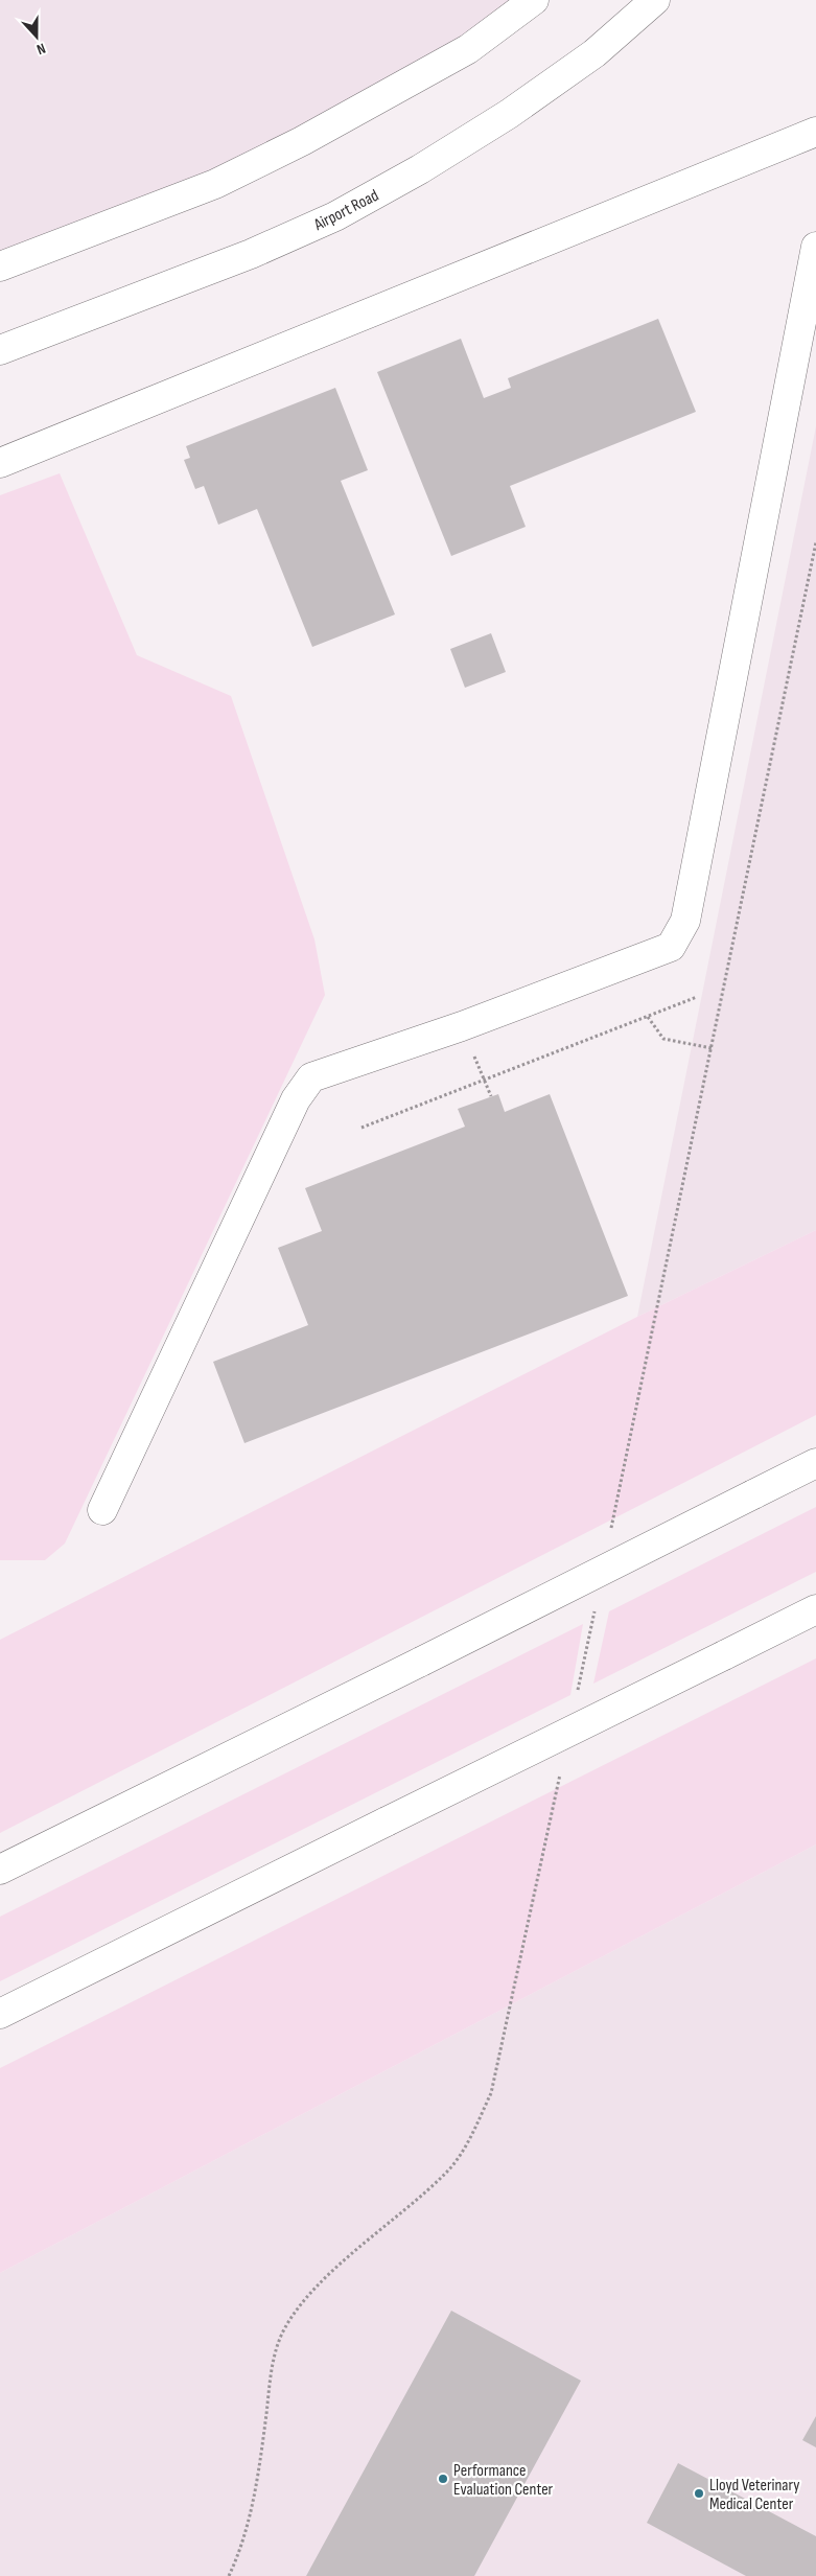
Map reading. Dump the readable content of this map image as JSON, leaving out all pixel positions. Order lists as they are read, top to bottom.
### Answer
{
  "streets": {
    "main road": ["Airport Road"]
  },
  "places": ["Performance Evaluation Center", "Lloyd Veterinary Medical Center"],
  "north": "bottom"
}
